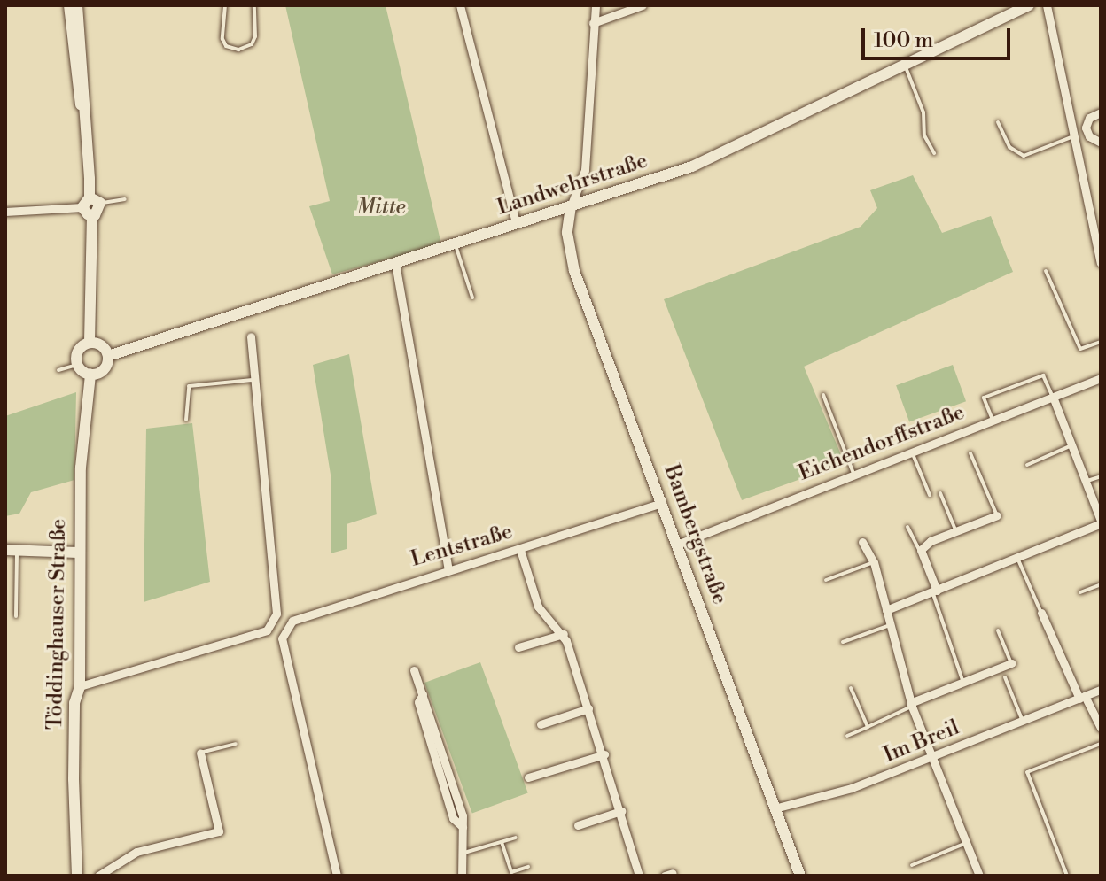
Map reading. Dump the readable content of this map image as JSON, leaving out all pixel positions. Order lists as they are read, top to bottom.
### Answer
{
  "streets": {
    "street": [
      "Landwehrstraße",
      "Eichendorffstraße",
      "Bambergstraße",
      "Lentstraße",
      "Töddinghauser Straße",
      "Im Breil"
    ]
  },
  "crossings": [
    ["Landwehrstraße", "Bambergstraße"],
    ["Landwehrstraße", "Töddinghauser Straße"],
    ["Eichendorffstraße", "Bambergstraße"],
    ["Bambergstraße", "Lentstraße"],
    ["Bambergstraße", "Im Breil"]
  ],
  "parks": ["Mitte"],
  "scale_bar": "100 m"
}
